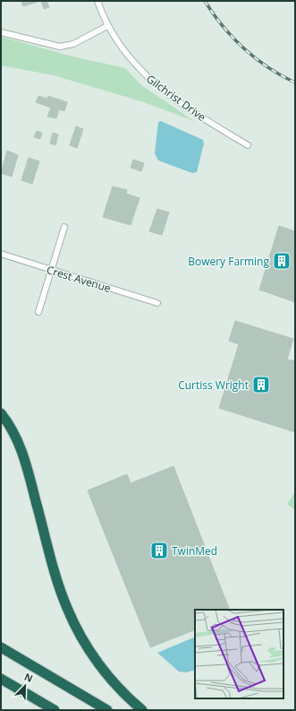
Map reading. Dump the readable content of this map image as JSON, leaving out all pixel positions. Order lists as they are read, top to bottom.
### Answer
{
  "streets": {
    "street": ["Gilchrist Drive", "Crest Avenue"]
  },
  "places": {
    "building": ["Bowery Farming", "Curtiss Wright", "TwinMed"]
  },
  "north": "top right"
}
